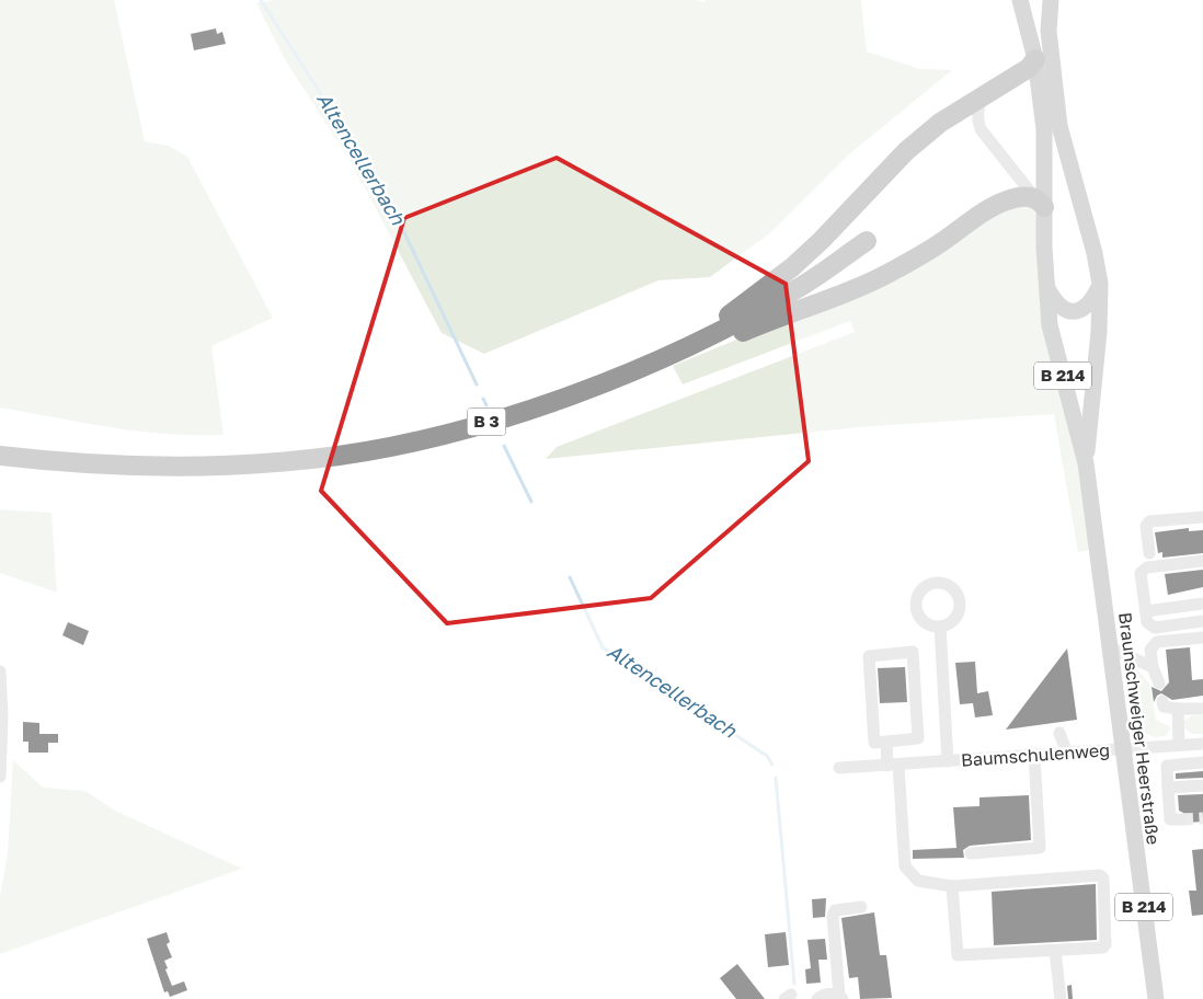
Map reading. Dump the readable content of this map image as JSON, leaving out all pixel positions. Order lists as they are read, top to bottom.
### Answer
{
  "streets": {
    "highway": ["B 3"],
    "main road": ["B 214", "Braunschweiger Heerstraße"],
    "street": ["Baumschulenweg"]
  },
  "crossings": [
    ["B 214", "Braunschweiger Heerstraße"],
    ["Braunschweiger Heerstraße", "Baumschulenweg"]
  ],
  "water": ["Altencellerbach"]
}
